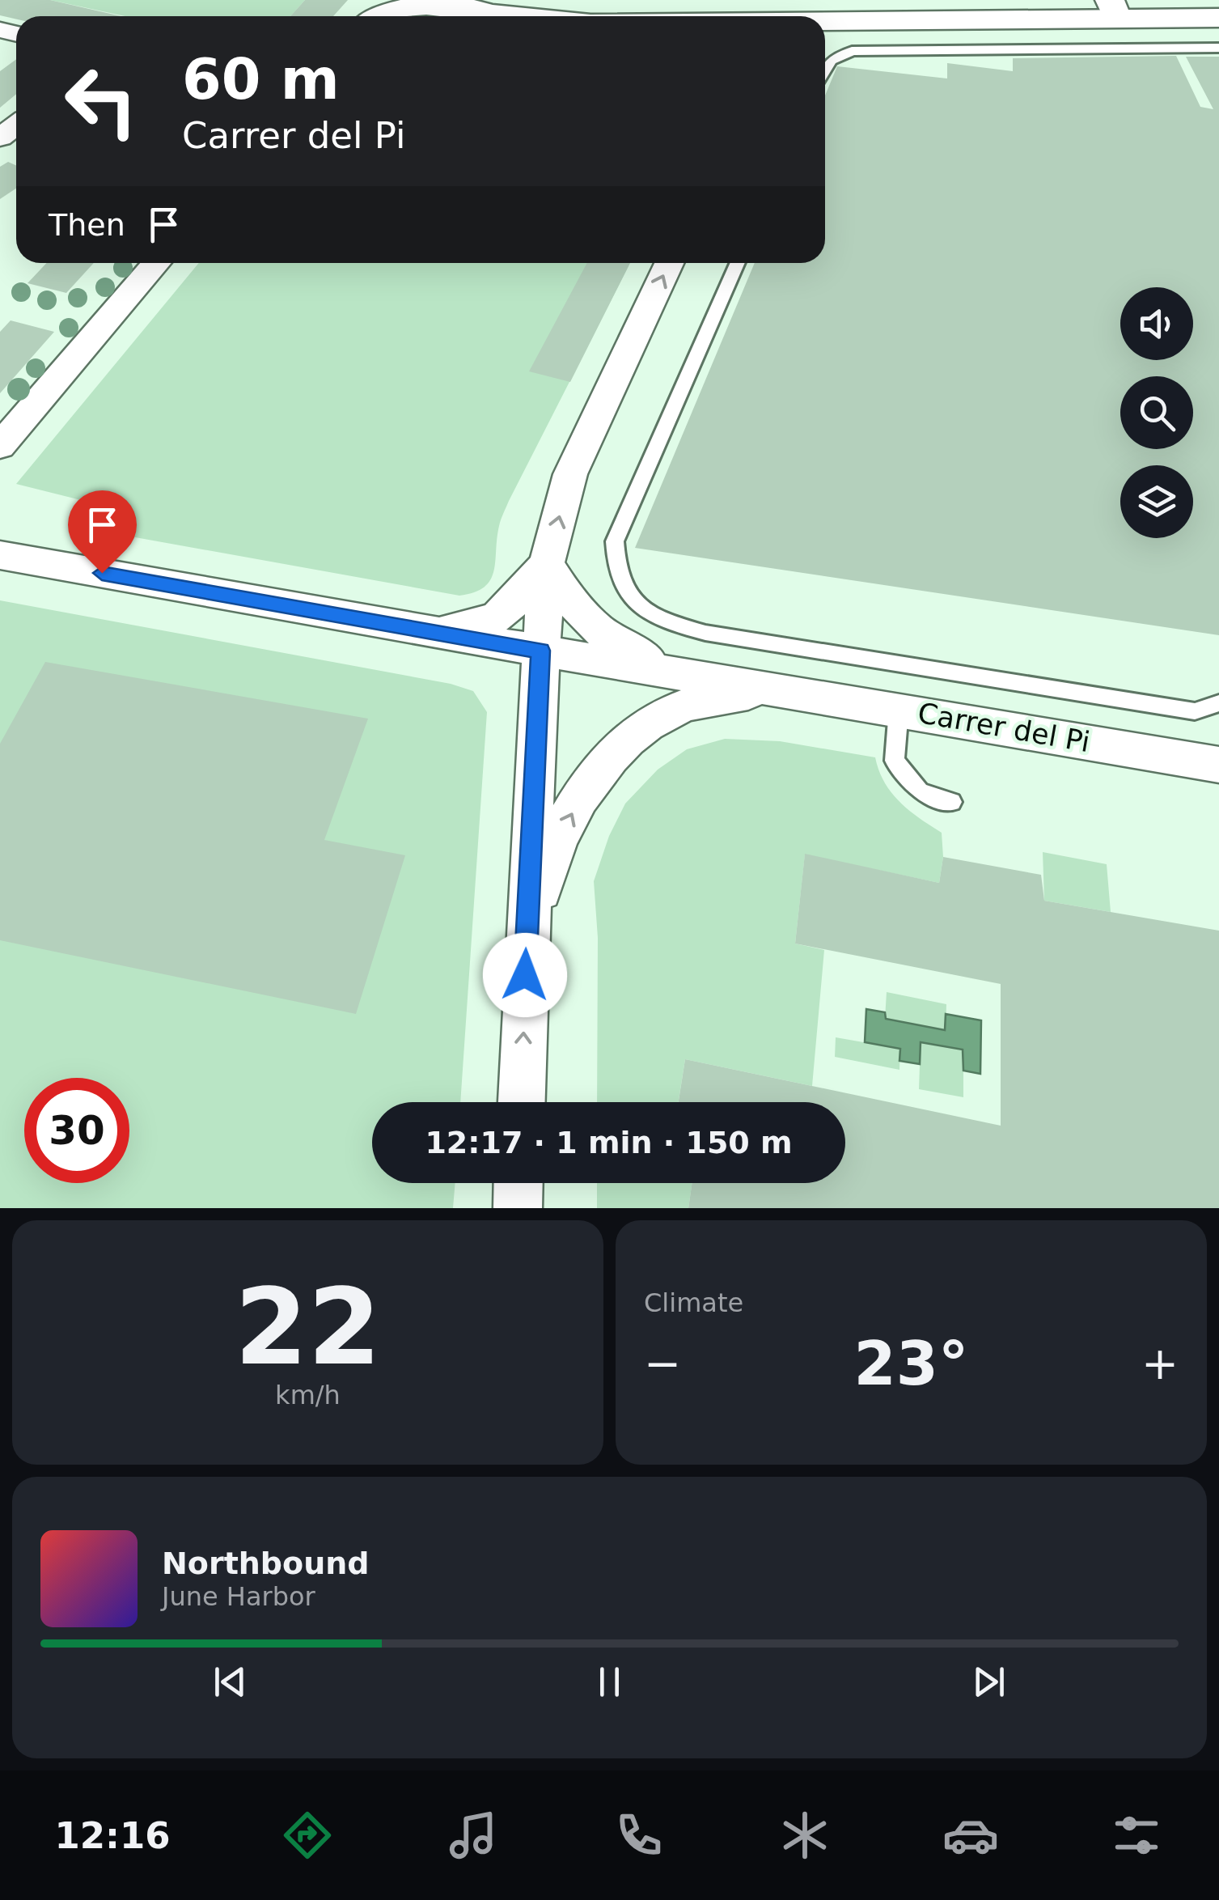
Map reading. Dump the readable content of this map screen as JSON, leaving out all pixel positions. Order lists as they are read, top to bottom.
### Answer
{
  "streets": {
    "street": ["Carrer del Pi"]
  },
  "page": {
    "turn": ["60 m", "Carrer del Pi"],
    "then": "Then",
    "limit": "30",
    "trip": "12:17 · 1 min · 150 m",
    "tile": [
      ["22", "km/h"],
      "Climate"
    ],
    "heat": ["−", "23°", "+"],
    "song": ["Northbound", "June Harbor"],
    "tabs": "12:16"
  }
}
